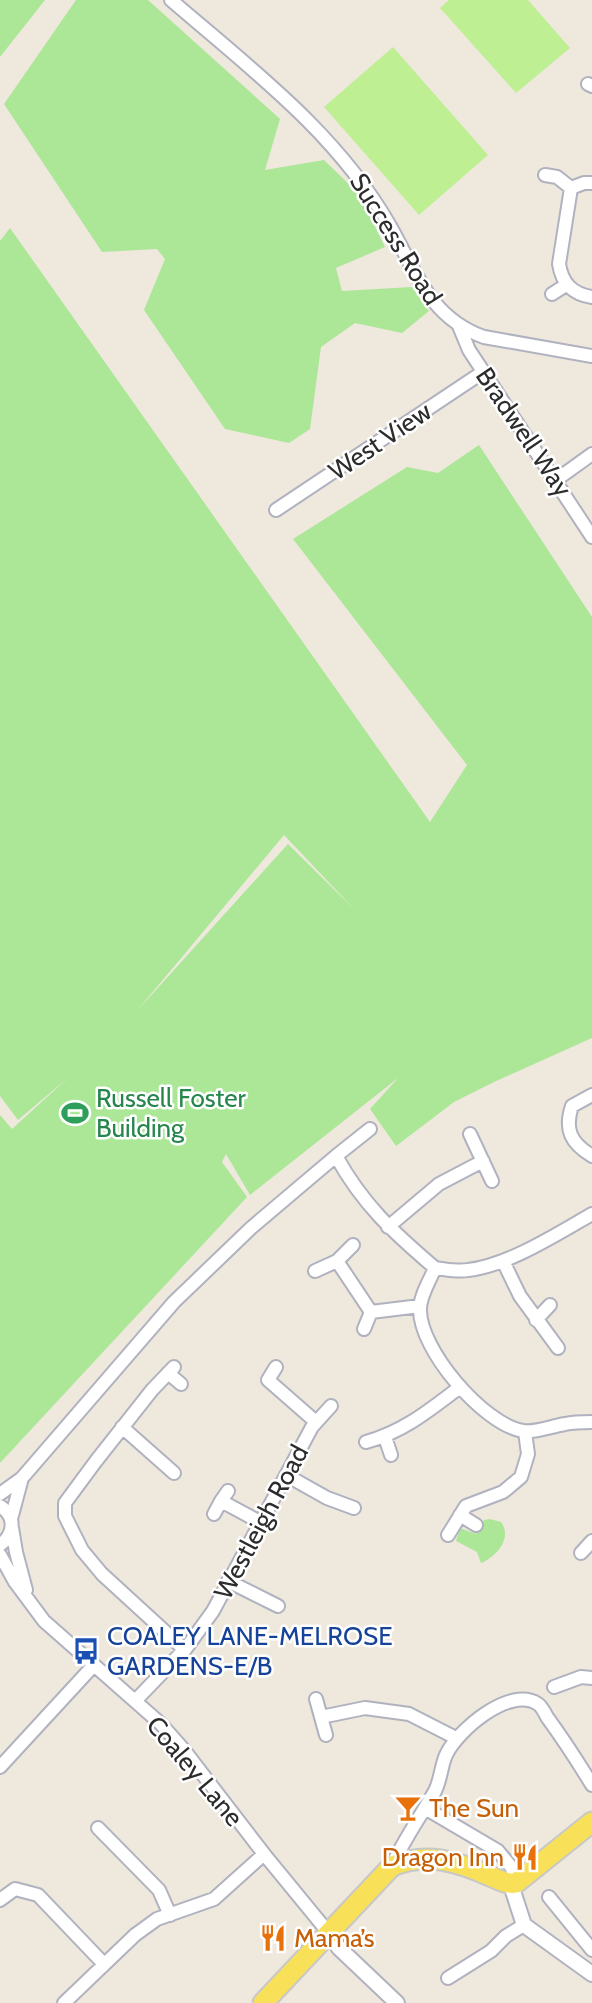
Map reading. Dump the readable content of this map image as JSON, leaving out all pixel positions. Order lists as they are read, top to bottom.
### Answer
{
  "streets": {
    "street": [
      "Success Road",
      "Bradwell Way",
      "West View",
      "Westleigh Road",
      "Coaley Lane"
    ]
  },
  "crossings": [
    ["Success Road", "Bradwell Way"],
    ["Bradwell Way", "West View"],
    ["Westleigh Road", "Coaley Lane"]
  ],
  "places": {
    "sports": ["Russell Foster Building"],
    "bus stop": ["COALEY LANE-MELROSE GARDENS-E/B"],
    "bar": ["The Sun"],
    "restaurant": ["Dragon Inn", "Mama’s"]
  }
}
